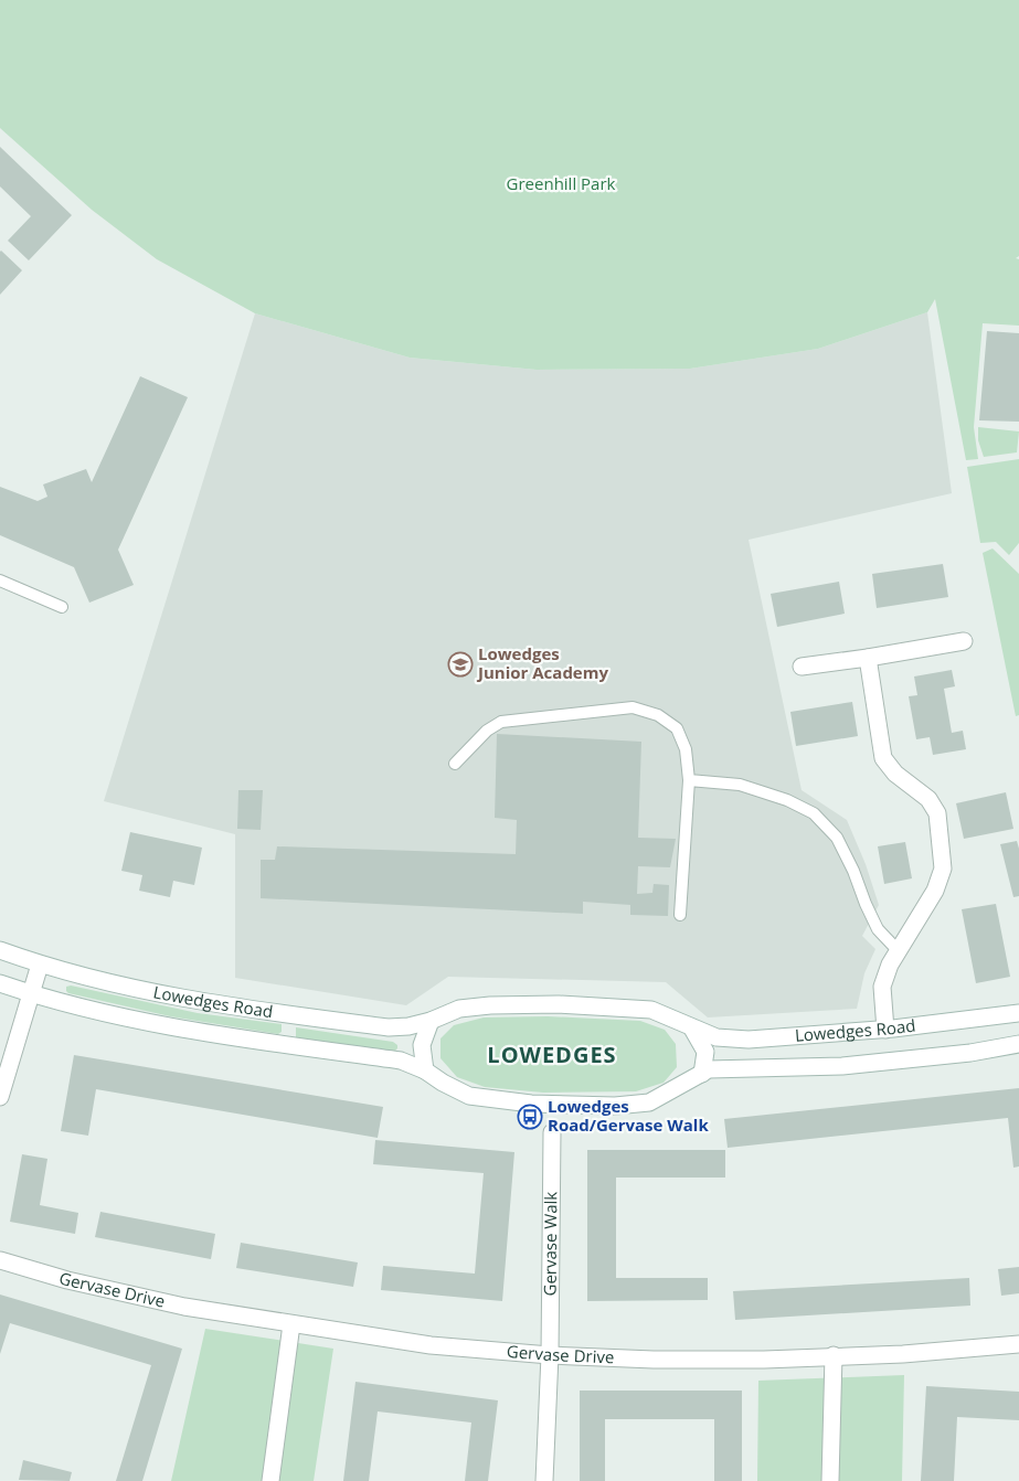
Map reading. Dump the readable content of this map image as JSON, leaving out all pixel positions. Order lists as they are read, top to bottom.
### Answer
{
  "streets": {
    "street": ["Lowedges Road", "Gervase Walk", "Gervase Drive"]
  },
  "crossings": [
    ["Gervase Walk", "Gervase Drive"]
  ],
  "districts": ["LOWEDGES"],
  "parks": ["Greenhill Park"],
  "places": {
    "school or university": ["Lowedges Junior Academy"],
    "bus stop": ["Lowedges Road/Gervase Walk"]
  }
}
